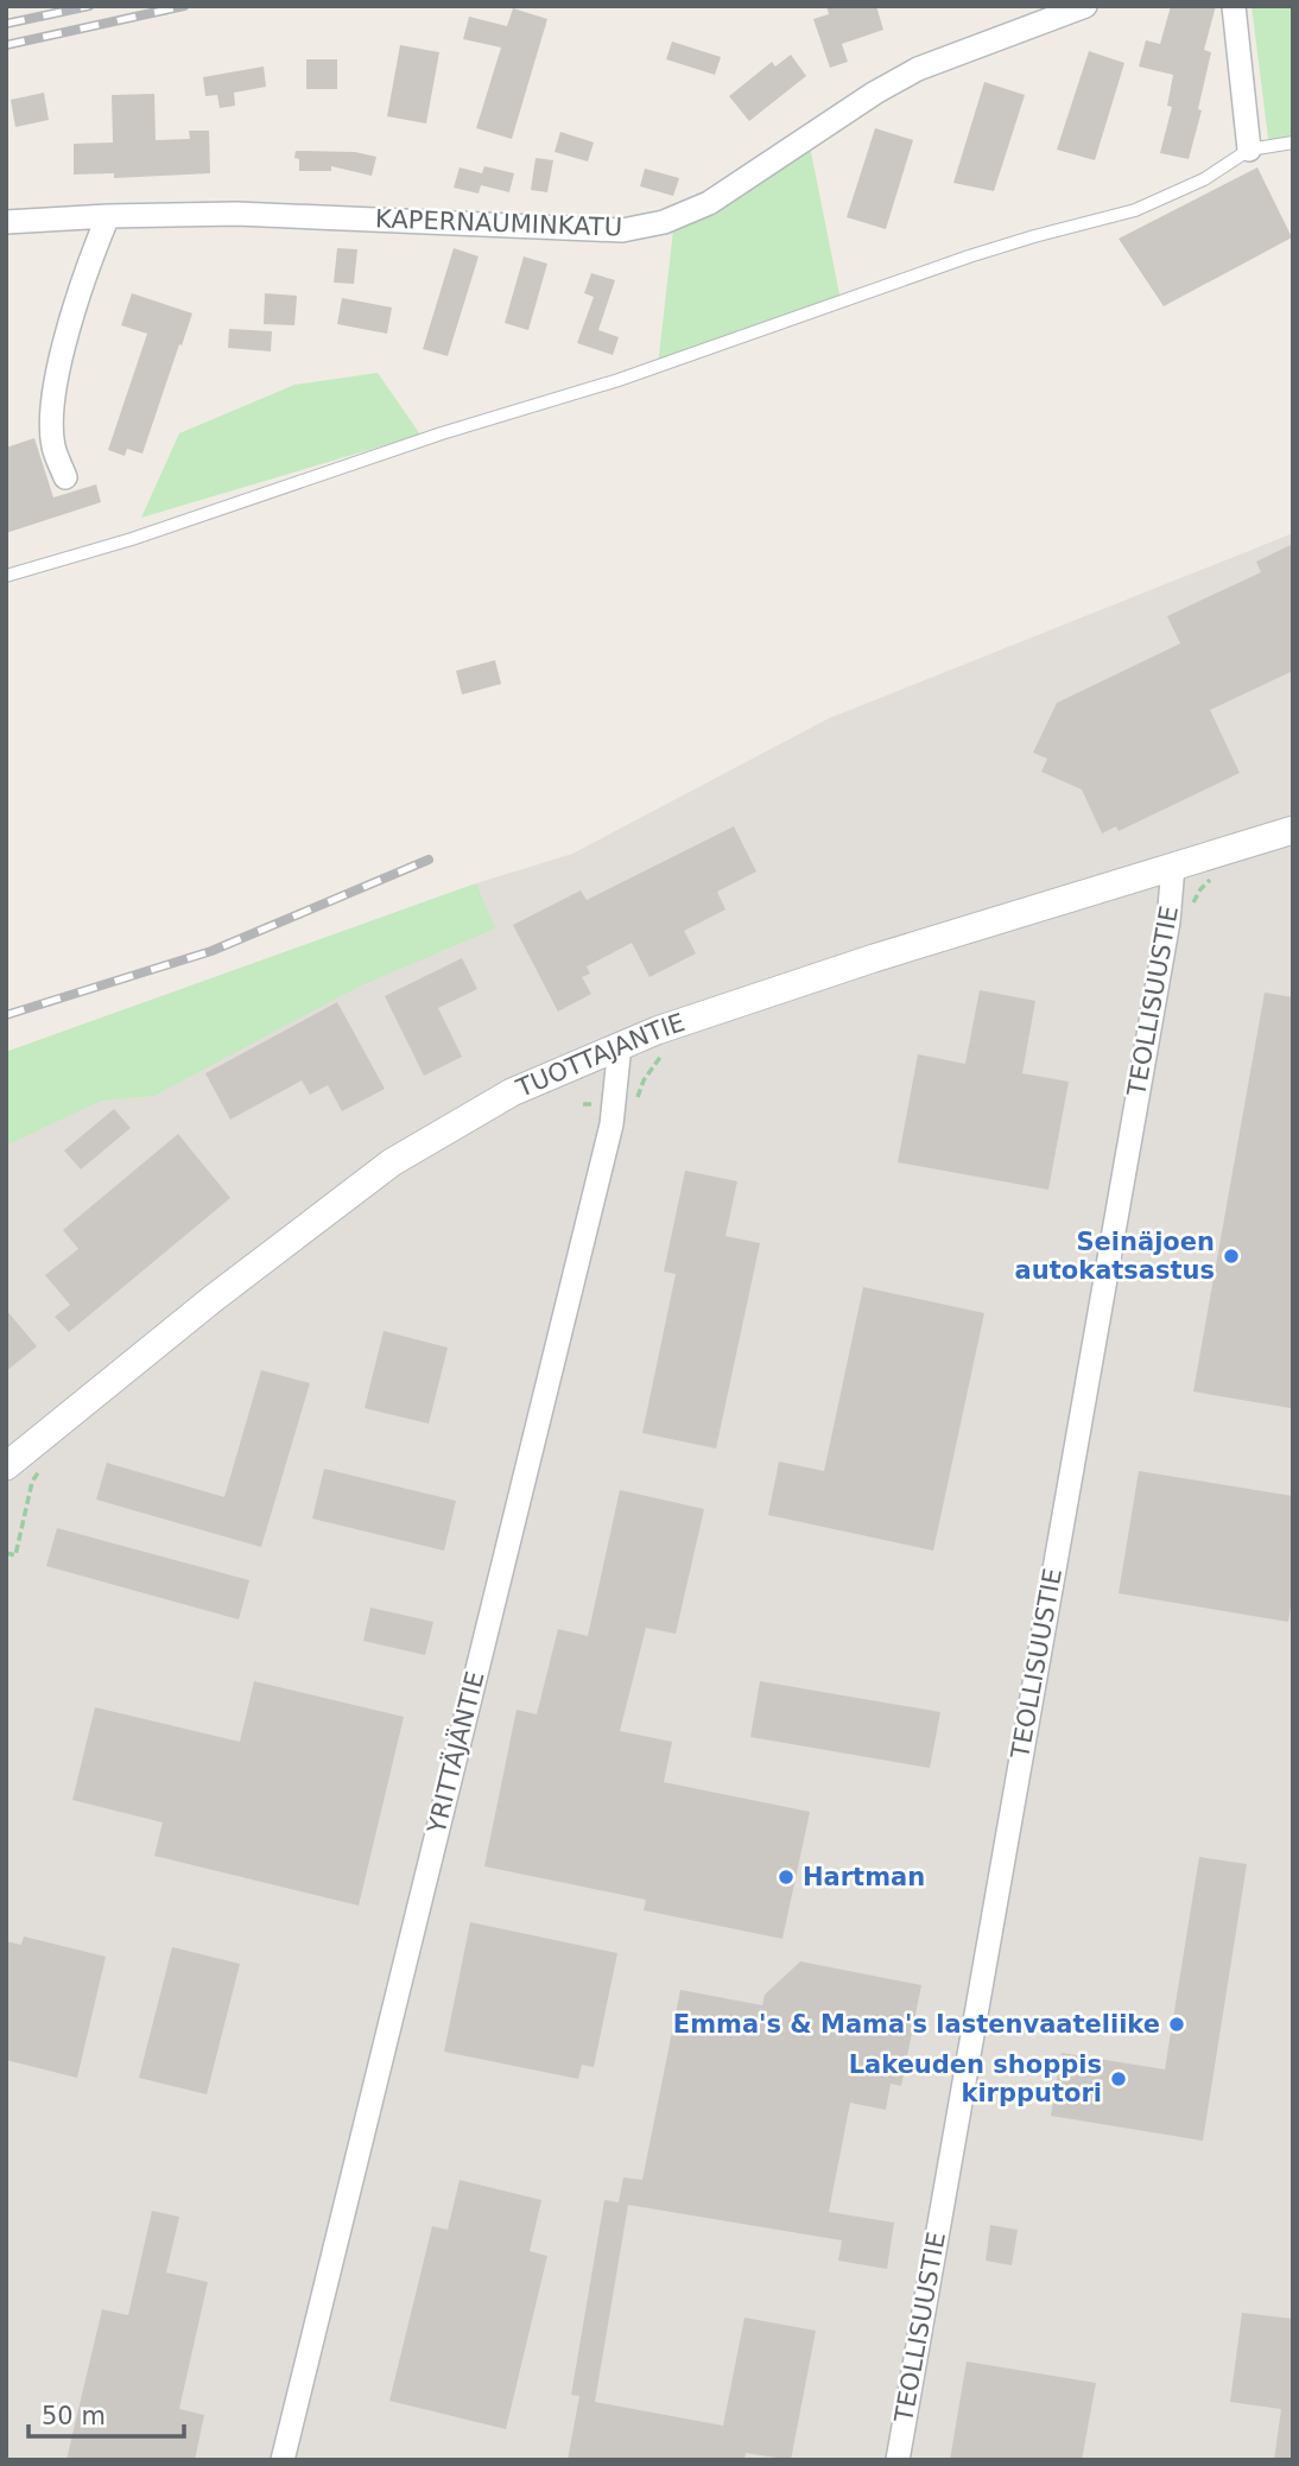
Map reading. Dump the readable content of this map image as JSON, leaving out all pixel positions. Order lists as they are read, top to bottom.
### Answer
{
  "streets": {
    "street": [
      "KAPERNAUMINKATU",
      "TEOLLISUUSTIE",
      "TUOTTAJANTIE",
      "YRITTÄJÄNTIE"
    ]
  },
  "crossings": [
    ["TEOLLISUUSTIE", "TUOTTAJANTIE"],
    ["TUOTTAJANTIE", "YRITTÄJÄNTIE"]
  ],
  "places": [
    "Seinäjoen autokatsastus",
    "Hartman",
    "Emma's & Mama's lastenvaateliike",
    "Lakeuden shoppis kirpputori"
  ],
  "scale_bar": "50 m"
}
